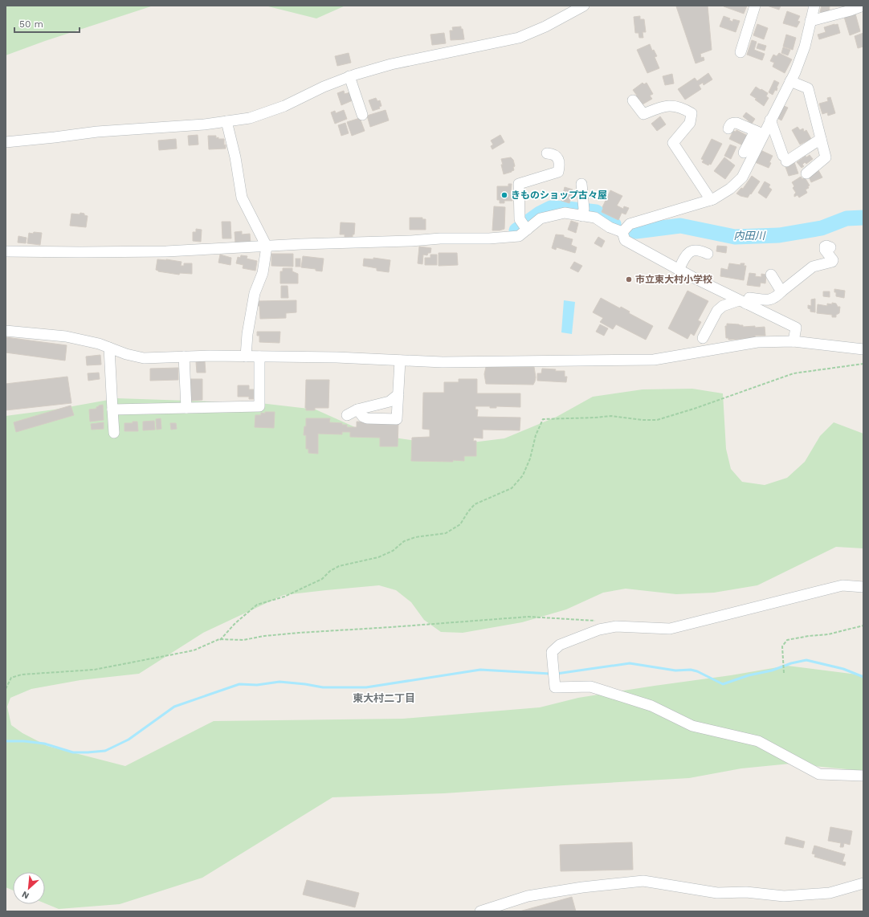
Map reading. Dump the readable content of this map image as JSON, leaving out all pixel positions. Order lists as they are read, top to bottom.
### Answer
{
  "districts": ["東大村二丁目"],
  "water": ["内田川"],
  "places": ["きものショップ古々屋", "市立東大村小学校"],
  "scale_bar": "50 m",
  "north": "bottom left"
}
